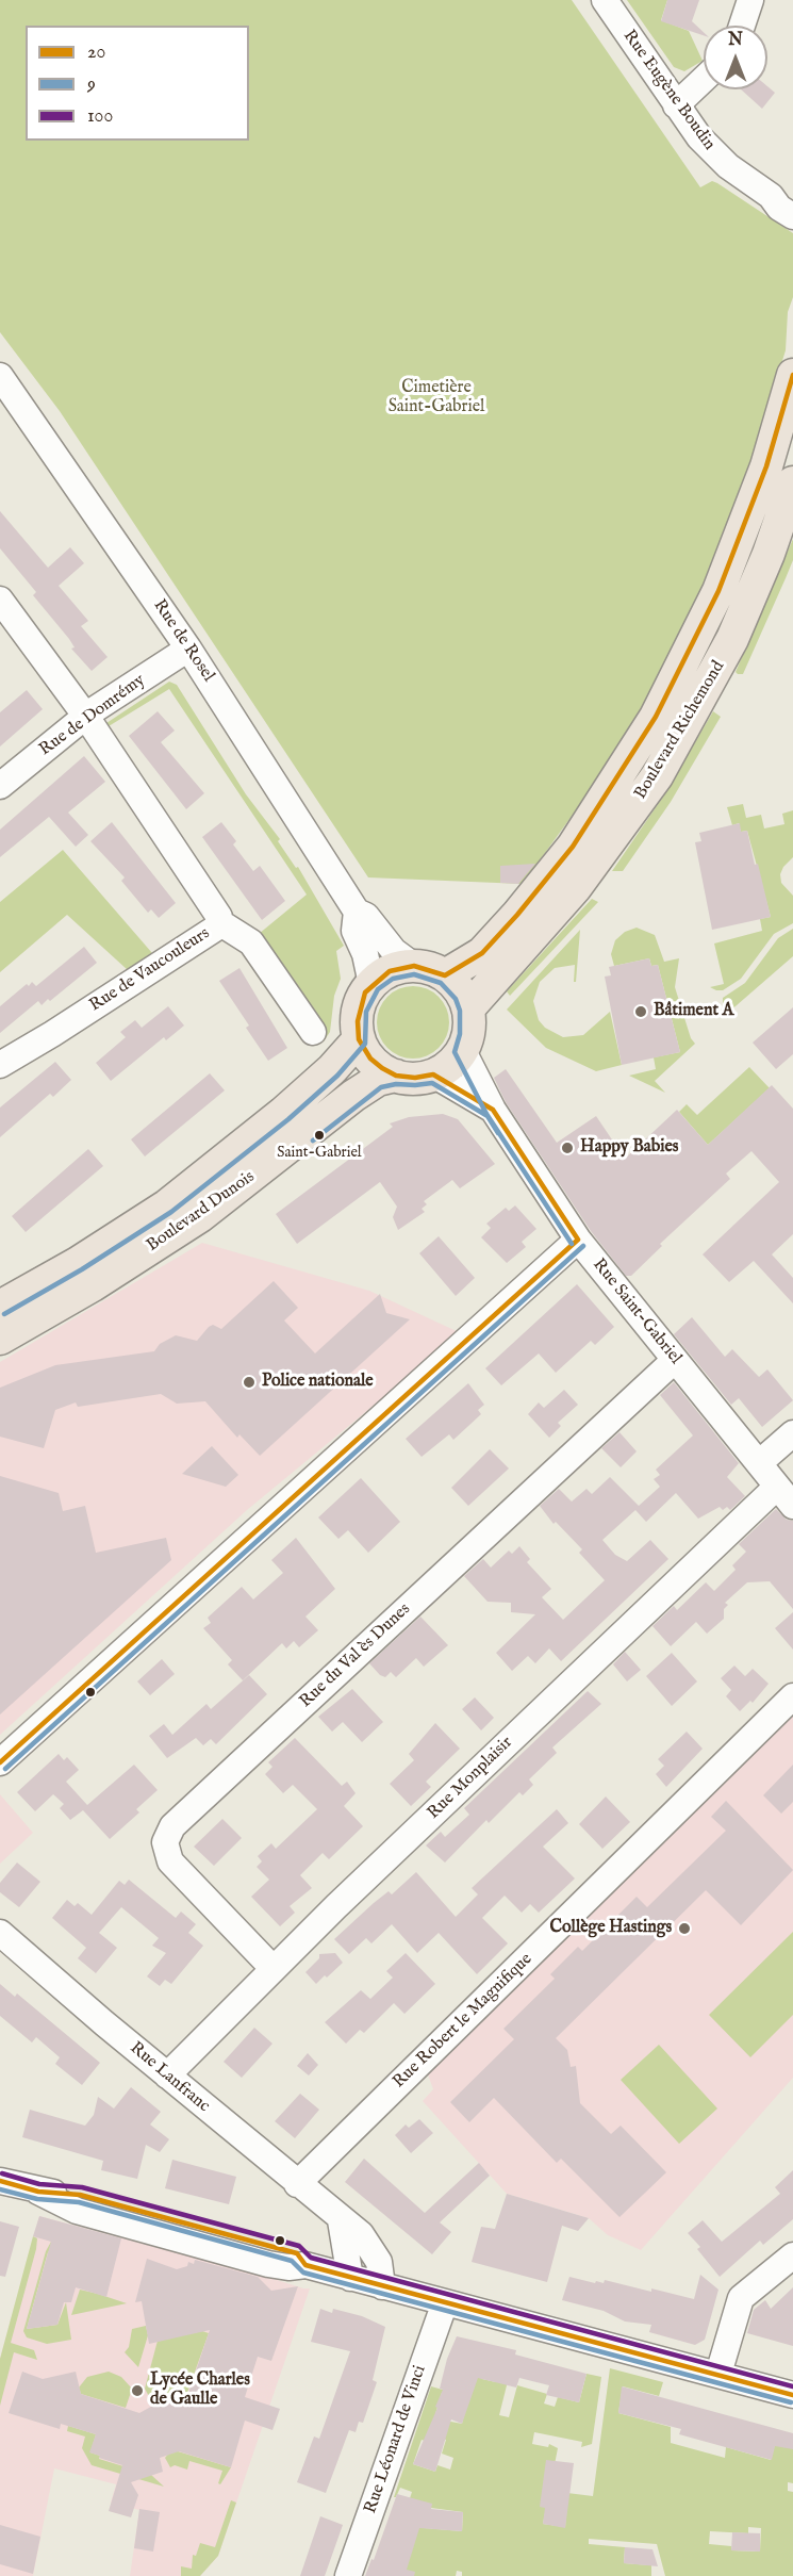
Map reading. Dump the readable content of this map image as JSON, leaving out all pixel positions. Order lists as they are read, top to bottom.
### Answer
{
  "streets": {
    "main road": ["Boulevard Richemond", "Boulevard Dunois"],
    "street": [
      "Rue Eugène Boudin",
      "Rue de Rosel",
      "Rue de Domrémy",
      "Rue de Vaucouleurs",
      "Rue Saint-Gabriel",
      "Rue du Val ès Dunes",
      "Rue Monplaisir",
      "Rue Robert le Magnifique",
      "Rue Lanfranc",
      "Rue Léonard de Vinci"
    ]
  },
  "crossings": [
    ["Rue de Rosel", "Rue de Domrémy"],
    ["Rue de Rosel", "Boulevard Richemond"],
    ["Rue de Rosel", "Boulevard Dunois"],
    ["Rue de Rosel", "Rue Saint-Gabriel"],
    ["Rue de Domrémy", "Rue de Vaucouleurs"],
    ["Boulevard Richemond", "Boulevard Dunois"],
    ["Boulevard Richemond", "Rue Saint-Gabriel"],
    ["Boulevard Dunois", "Rue Saint-Gabriel"],
    ["Rue Saint-Gabriel", "Rue du Val ès Dunes"],
    ["Rue Saint-Gabriel", "Rue Monplaisir"],
    ["Rue du Val ès Dunes", "Rue Monplaisir"],
    ["Rue Monplaisir", "Rue Lanfranc"],
    ["Rue Robert le Magnifique", "Rue Lanfranc"]
  ],
  "parks": ["Cimetière Saint-Gabriel"],
  "places": [
    "Bâtiment A",
    "Saint-Gabriel",
    "Happy Babies",
    "Police nationale",
    "Collège Hastings",
    "Lycée Charles de Gaulle"
  ],
  "lines": ["transit line 20", "transit line 9", "transit line 100"],
  "legend": ["20", "9", "100"],
  "north": "top"
}
